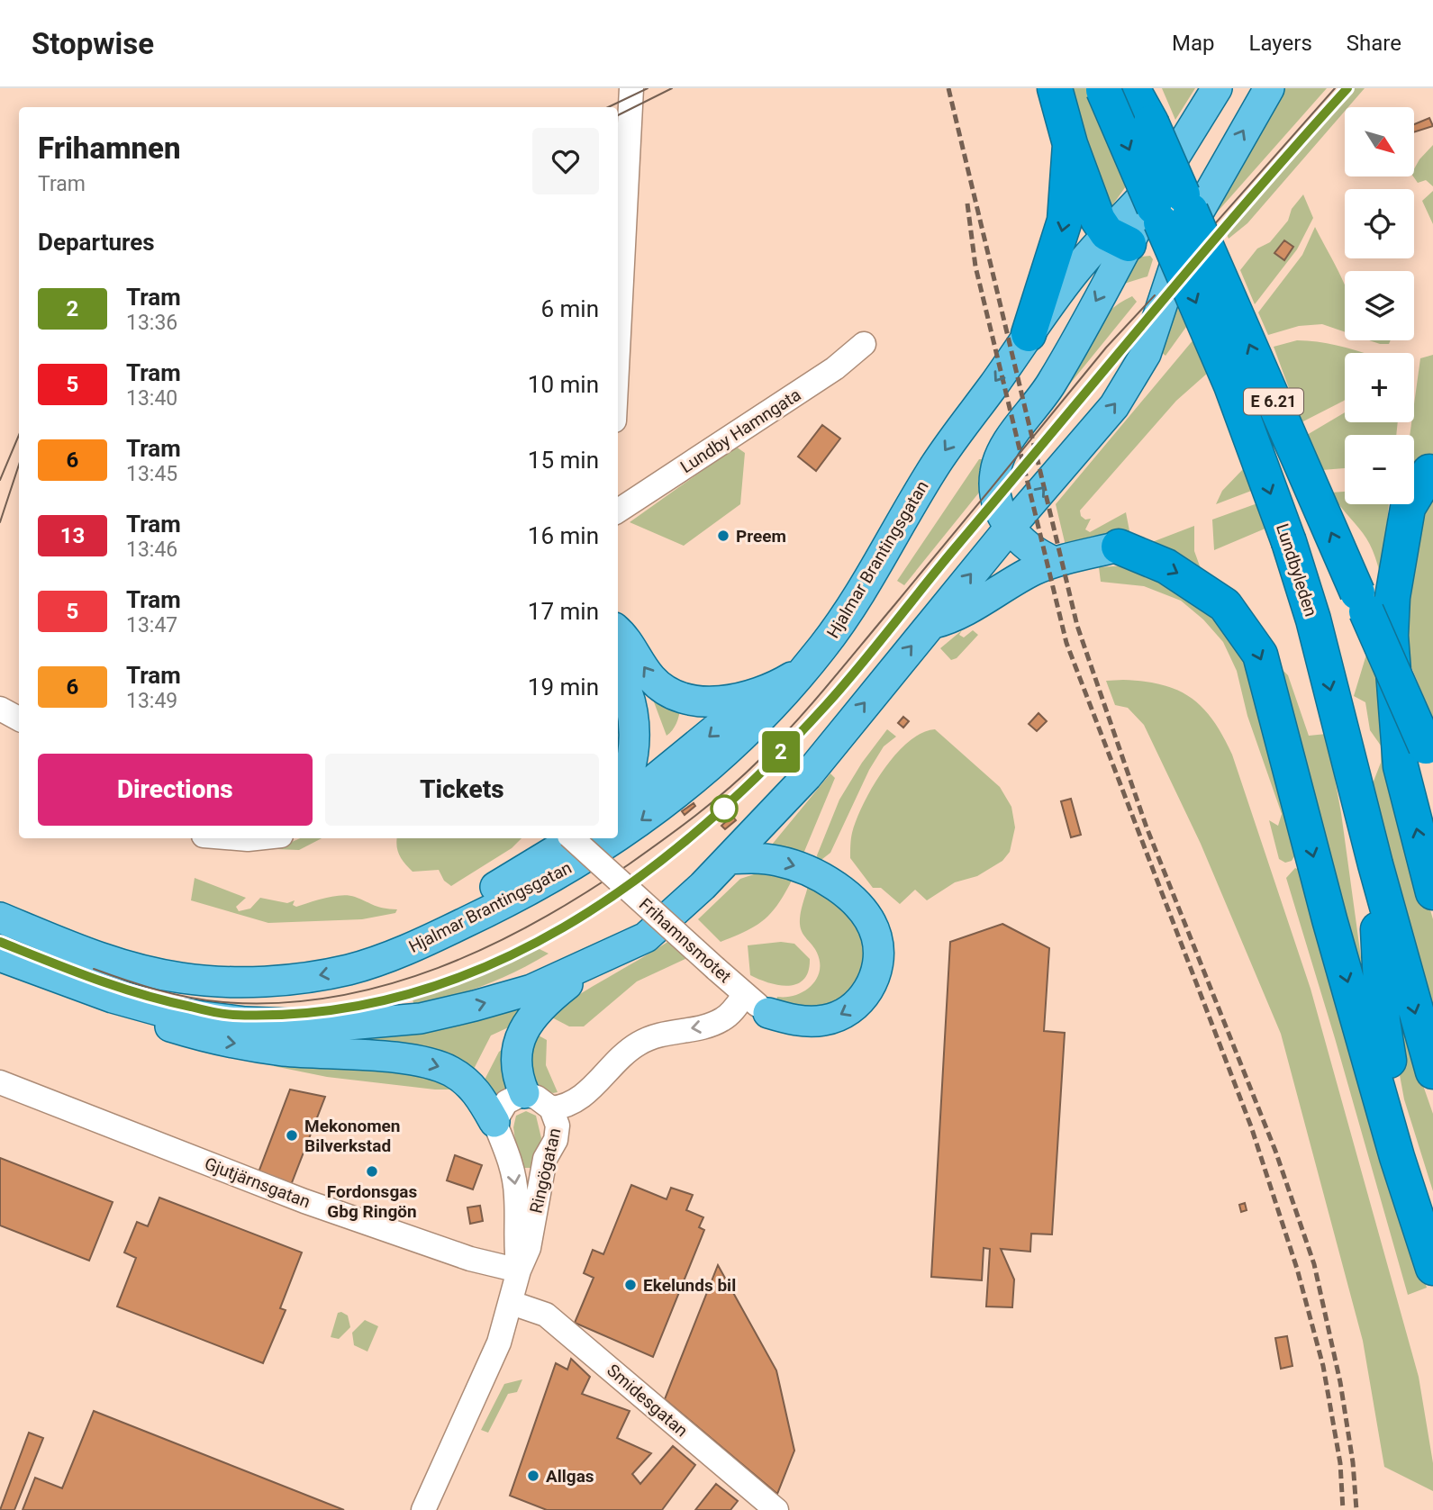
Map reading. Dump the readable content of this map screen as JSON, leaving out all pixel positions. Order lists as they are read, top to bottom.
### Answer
{
  "streets": {
    "highway": ["E 6.21", "Lundbyleden"],
    "main road": ["Hjalmar Brantingsgatan"],
    "street": [
      "Lundby Hamngata",
      "Frihamnsmotet",
      "Ringögatan",
      "Gjutjärnsgatan",
      "Smidesgatan"
    ]
  },
  "crossings": [
    ["Frihamnsmotet", "Ringögatan"],
    ["Ringögatan", "Gjutjärnsgatan"],
    ["Ringögatan", "Smidesgatan"]
  ],
  "one_way": ["Frihamnsmotet"],
  "places": [
    "Preem",
    "Mekonomen Bilverkstad",
    "Fordonsgas Gbg Ringön",
    "Ekelunds bil",
    "Allgas"
  ],
  "lines": ["tram line 2"],
  "north": "bottom right",
  "page": {
    "header": "Stopwise",
    "nav": ["Map", "Layers", "Share"],
    "on_map": "2",
    "map_buttons": ["+", "−"],
    "heading": [
      ["Frihamnen", "Tram"],
      "Departures"
    ],
    "list": [
      {
        "mark": "2",
        "name": "Tram",
        "note": "13:36",
        "value": "6 min"
      },
      {
        "mark": "5",
        "name": "Tram",
        "note": "13:40",
        "value": "10 min"
      },
      {
        "mark": "6",
        "name": "Tram",
        "note": "13:45",
        "value": "15 min"
      },
      {
        "mark": "13",
        "name": "Tram",
        "note": "13:46",
        "value": "16 min"
      },
      {
        "mark": "5",
        "name": "Tram",
        "note": "13:47",
        "value": "17 min"
      },
      {
        "mark": "6",
        "name": "Tram",
        "note": "13:49",
        "value": "19 min"
      }
    ],
    "buttons": ["Directions", "Tickets"]
  }
}
